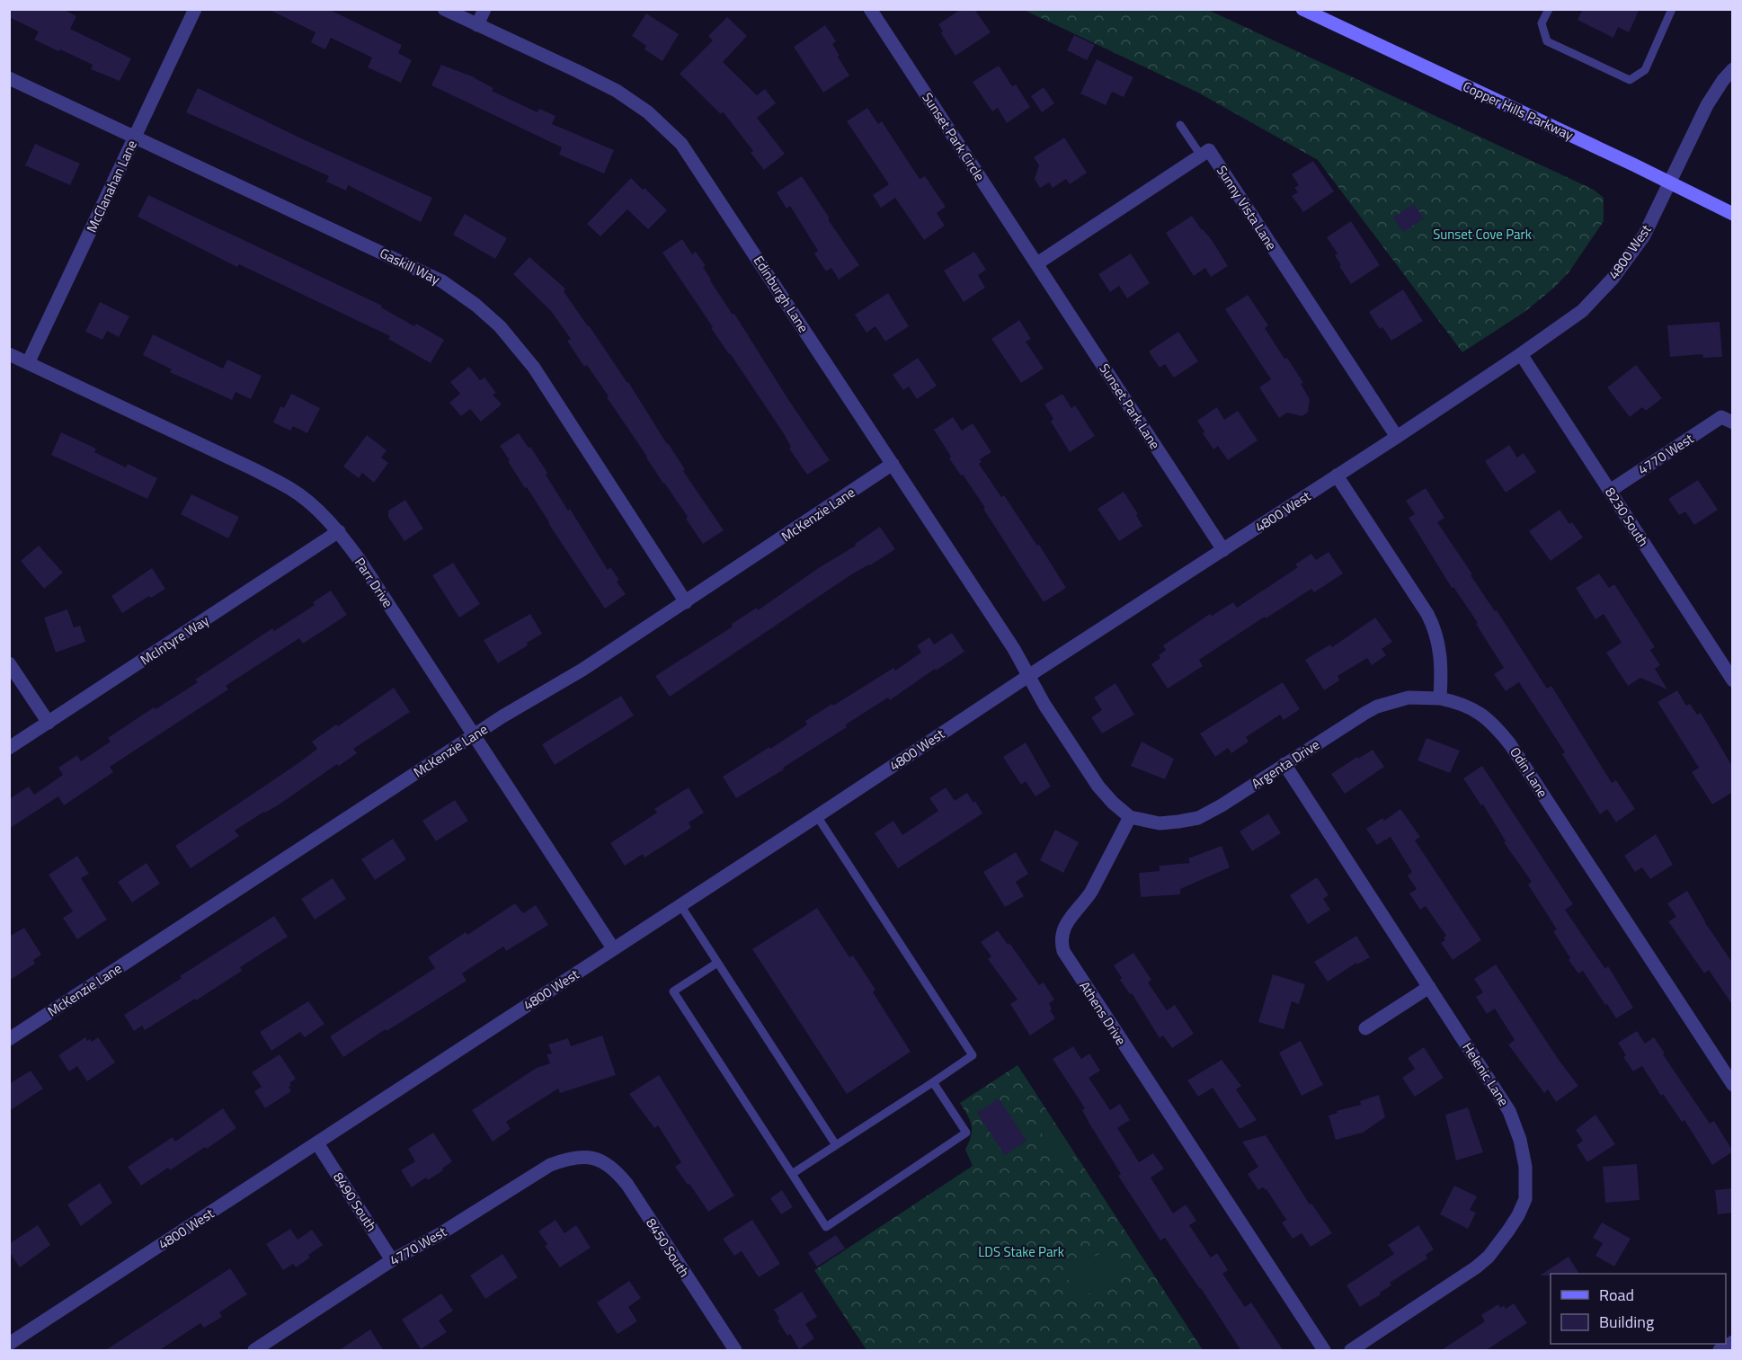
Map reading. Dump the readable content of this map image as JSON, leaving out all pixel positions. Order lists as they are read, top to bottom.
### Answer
{
  "streets": {
    "main road": ["Copper Hills Parkway"],
    "street": [
      "Sunset Park Circle",
      "McClanahan Lane",
      "Sunny Vista Lane",
      "4800 West",
      "Gaskill Way",
      "Edinburgh Lane",
      "Sunset Park Lane",
      "4770 West",
      "McKenzie Lane",
      "8230 South",
      "Parr Drive",
      "McIntyre Way",
      "Argenta Drive",
      "Odin Lane",
      "Athens Drive",
      "Helenic Lane",
      "8490 South",
      "8450 South"
    ]
  },
  "crossings": [
    ["Copper Hills Parkway", "4800 West"],
    ["Sunset Park Circle", "Sunset Park Lane"],
    ["McClanahan Lane", "Gaskill Way"],
    ["McClanahan Lane", "Parr Drive"],
    ["Sunny Vista Lane", "4800 West"],
    ["4800 West", "Edinburgh Lane"],
    ["4800 West", "Sunset Park Lane"],
    ["4800 West", "8230 South"],
    ["4800 West", "Parr Drive"],
    ["4800 West", "8490 South"],
    ["Gaskill Way", "McKenzie Lane"],
    ["Edinburgh Lane", "McKenzie Lane"],
    ["4770 West", "8230 South"],
    ["4770 West", "8490 South"],
    ["4770 West", "8450 South"],
    ["McKenzie Lane", "Parr Drive"],
    ["Parr Drive", "McIntyre Way"],
    ["Argenta Drive", "Odin Lane"],
    ["Argenta Drive", "Athens Drive"],
    ["Argenta Drive", "Helenic Lane"]
  ],
  "parks": ["Sunset Cove Park", "LDS Stake Park"],
  "legend": ["Road", "Building"]
}
